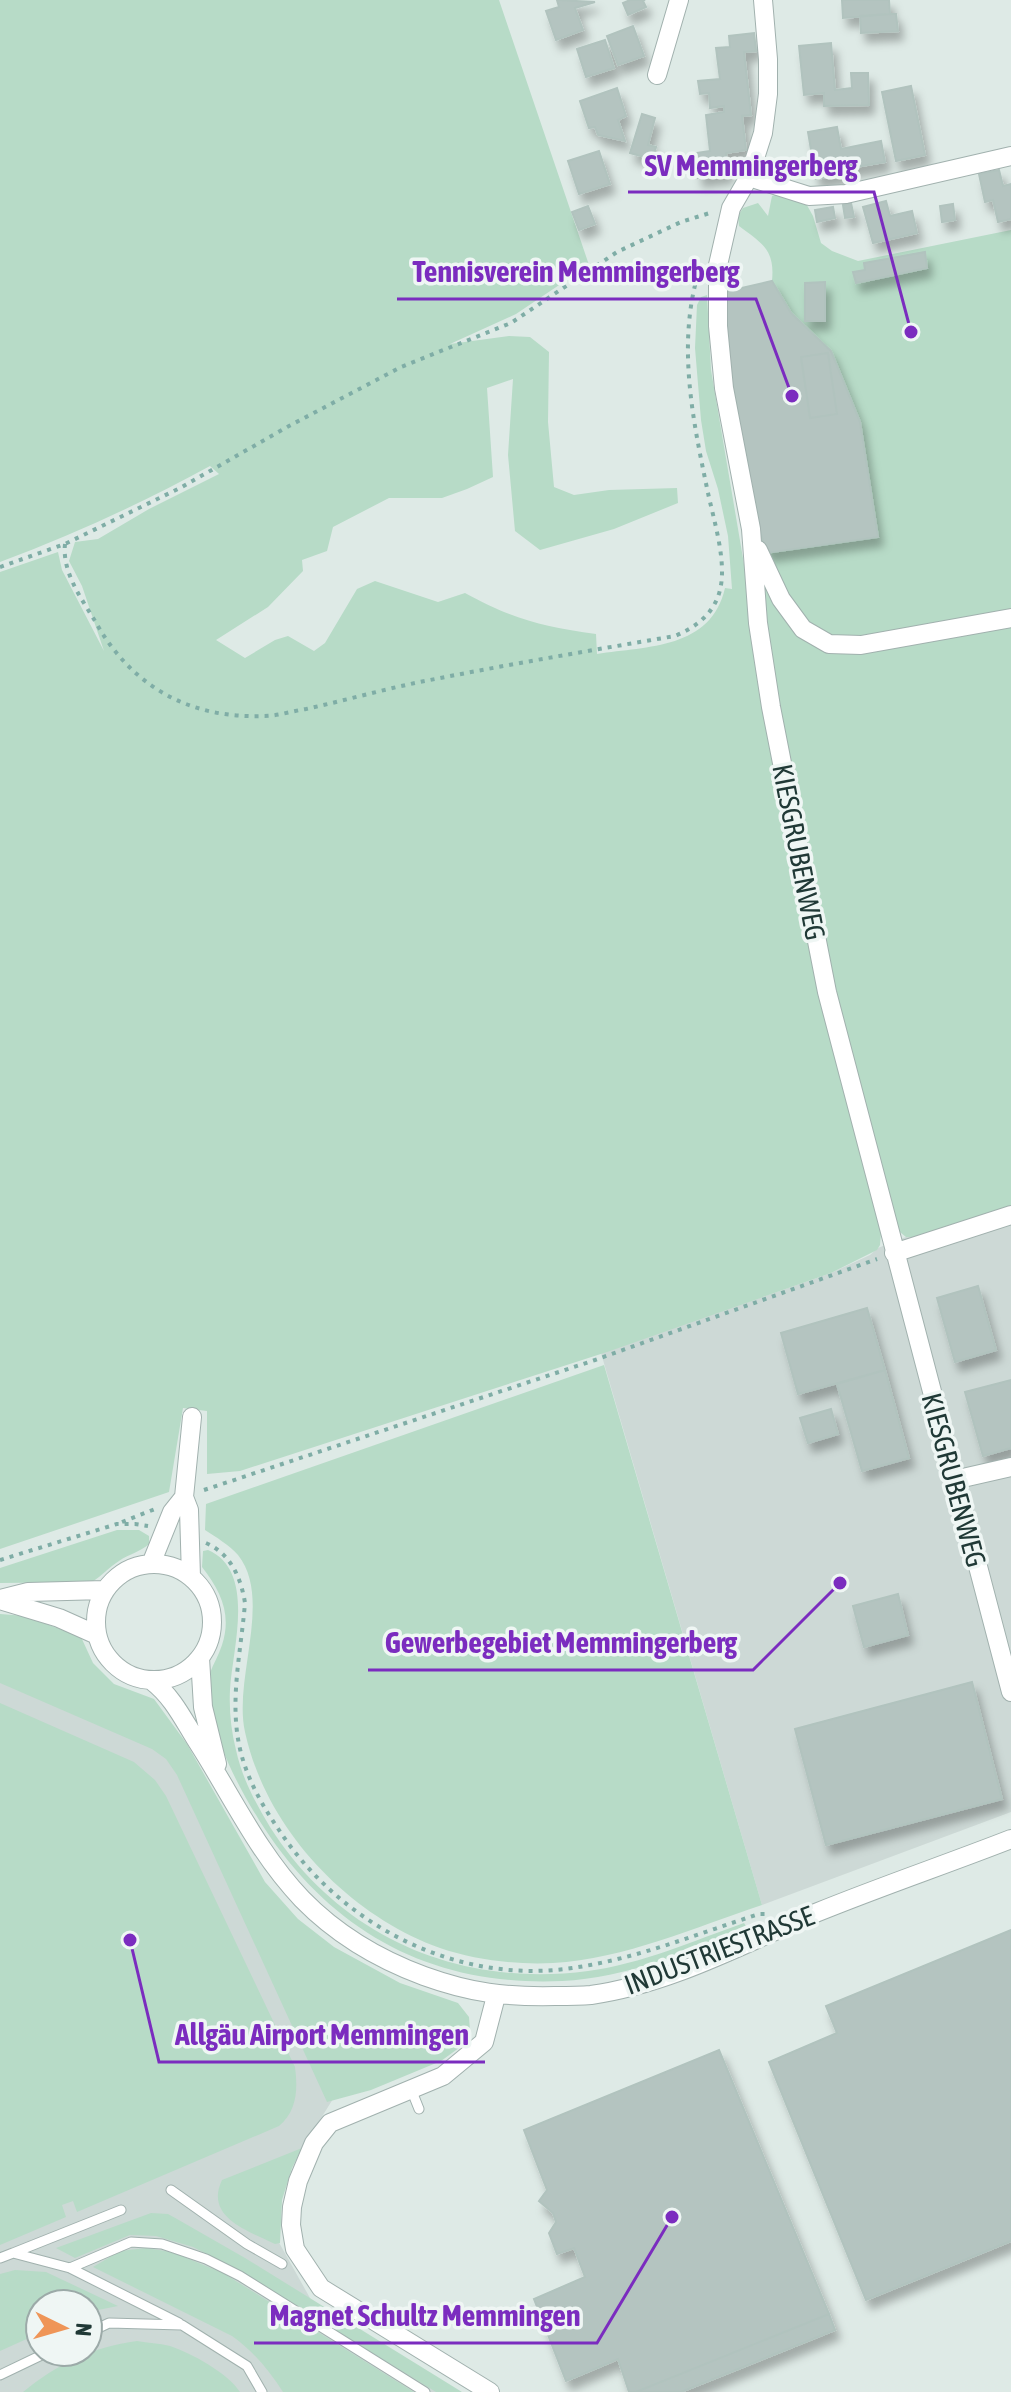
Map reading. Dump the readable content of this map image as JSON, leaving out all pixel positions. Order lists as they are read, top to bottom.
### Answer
{
  "streets": {
    "street": ["KIESGRUBENWEG", "INDUSTRIESTRASSE"]
  },
  "places": [
    "SV Memmingerberg",
    "Tennisverein Memmingerberg",
    "Gewerbegebiet Memmingerberg",
    "Allgäu Airport Memmingen",
    "Magnet Schultz Memmingen"
  ],
  "north": "right"
}
